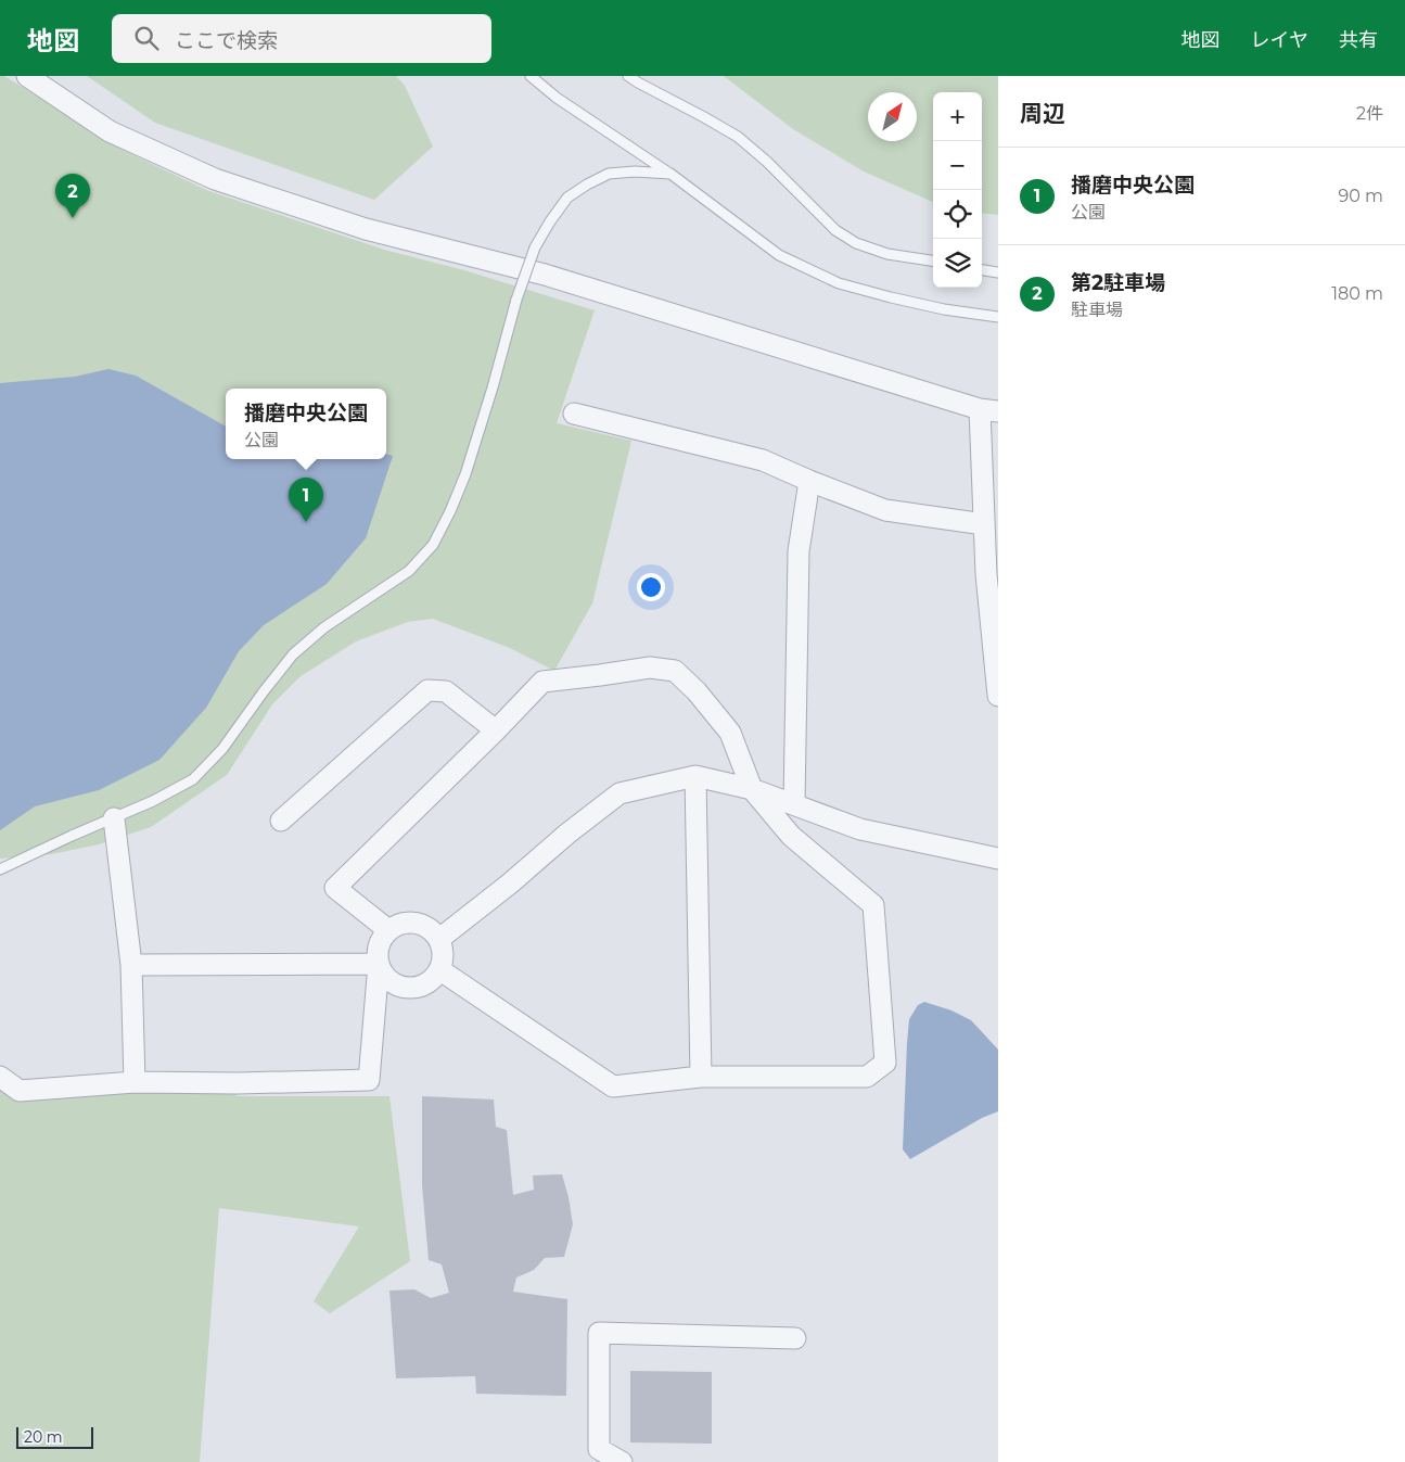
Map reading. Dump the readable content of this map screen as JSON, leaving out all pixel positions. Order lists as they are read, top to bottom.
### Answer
{
  "scale_bar": "20 m",
  "north": "top right",
  "page": {
    "header": "地図",
    "search": "ここで検索",
    "nav": ["地図", "レイヤ", "共有"],
    "heading": ["周辺", "2件"],
    "map_buttons": ["+", "−"],
    "list": [
      {
        "mark": "1",
        "name": "播磨中央公園",
        "note": "公園",
        "value": "90 m"
      },
      {
        "mark": "2",
        "name": "第2駐車場",
        "note": "駐車場",
        "value": "180 m"
      }
    ],
    "pins": ["2", "1"],
    "popup": ["播磨中央公園", "公園"],
    "scale": "20 m"
  }
}
